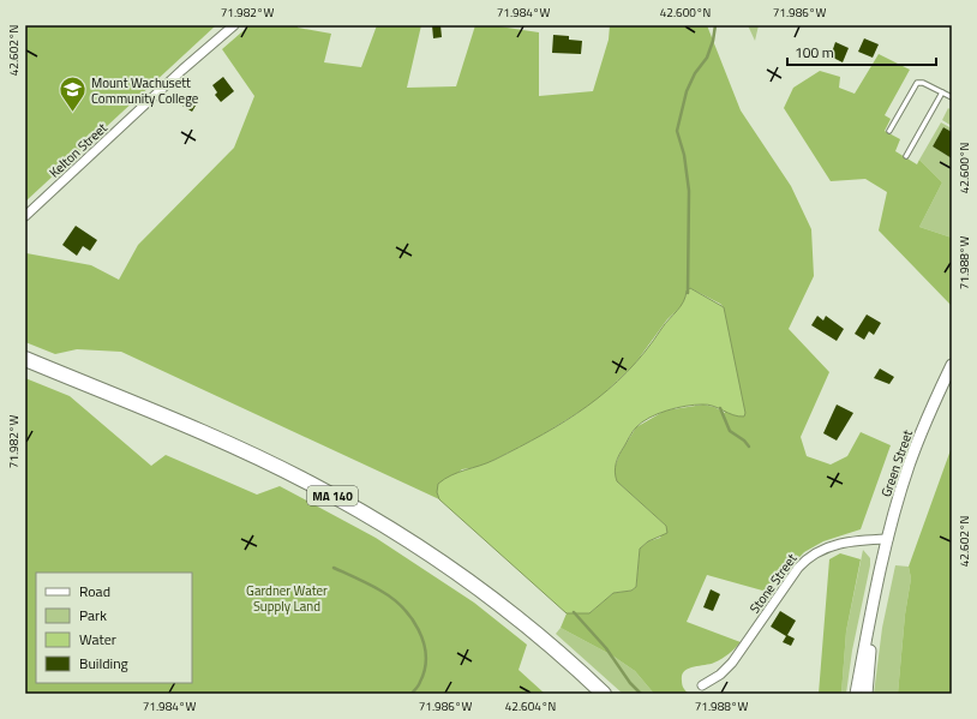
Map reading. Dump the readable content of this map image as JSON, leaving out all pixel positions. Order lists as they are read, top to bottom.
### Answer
{
  "streets": {
    "highway": ["MA 140"],
    "street": ["Kelton Street", "Green Street", "Stone Street"]
  },
  "crossings": [
    ["Green Street", "Stone Street"]
  ],
  "parks": ["Gardner Water Supply Land"],
  "places": {
    "school or university": ["Mount Wachusett Community College"]
  },
  "legend": [
    "Road",
    "Park",
    "Water",
    "Building"
  ],
  "scale_bar": "100 m",
  "coordinates": [
    "71.982°W",
    "71.984°W",
    "42.600°N",
    "71.986°W",
    "42.602°N",
    "71.988°W",
    "42.604°N"
  ]
}
